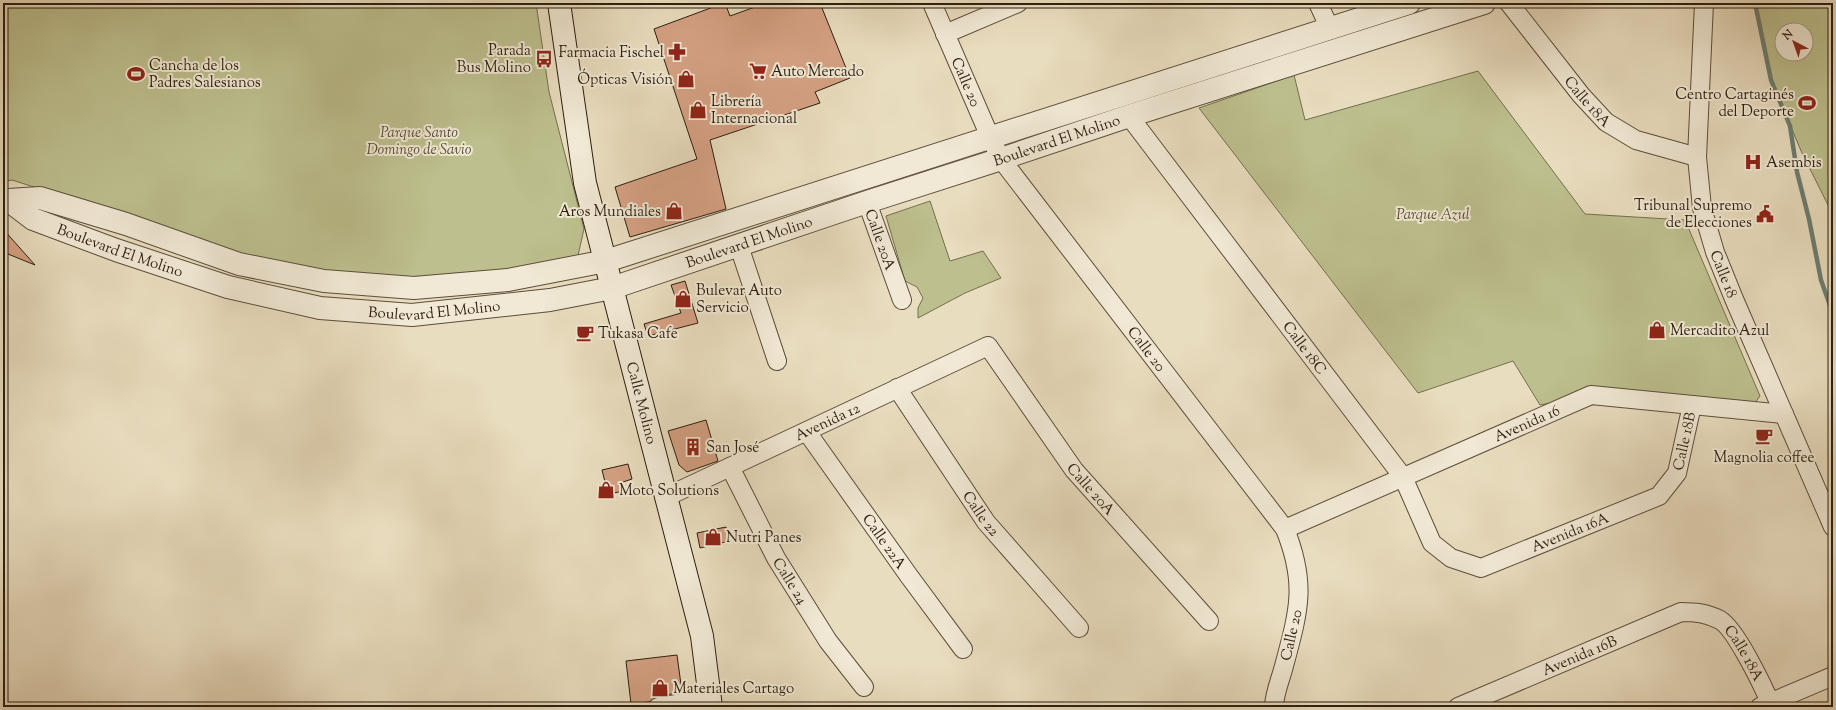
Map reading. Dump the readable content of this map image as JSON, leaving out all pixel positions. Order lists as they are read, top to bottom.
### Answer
{
  "streets": {
    "street": [
      "Calle 20",
      "Calle 18A",
      "Boulevard El Molino",
      "Calle 20A",
      "Calle 18",
      "Calle 18C",
      "Calle Molino",
      "Avenida 12",
      "Avenida 16",
      "Calle 18B",
      "Calle 22",
      "Avenida 16A",
      "Calle 22A",
      "Calle 24",
      "Avenida 16B"
    ]
  },
  "crossings": [
    ["Calle 20", "Boulevard El Molino"],
    ["Calle 20", "Avenida 16"],
    ["Calle 18A", "Calle 18"],
    ["Calle 18A", "Avenida 16B"],
    ["Boulevard El Molino", "Calle 20A"],
    ["Boulevard El Molino", "Calle 18C"],
    ["Boulevard El Molino", "Calle Molino"],
    ["Calle 20A", "Avenida 12"],
    ["Calle 18", "Avenida 16"],
    ["Calle 18C", "Avenida 16"],
    ["Calle 18C", "Avenida 16A"],
    ["Calle Molino", "Avenida 12"],
    ["Avenida 12", "Calle 22"],
    ["Avenida 12", "Calle 22A"],
    ["Avenida 12", "Calle 24"],
    ["Avenida 16", "Calle 18B"],
    ["Calle 18B", "Avenida 16A"]
  ],
  "parks": ["Parque Santo Domingo de Savio", "Parque Azul"],
  "places": {
    "pharmacy": ["Farmacia Fischel"],
    "bus stop": ["Parada Bus Molino"],
    "supermarket": ["Auto Mercado"],
    "sports": ["Cancha de los Padres Salesianos", "Centro Cartaginés del Deporte"],
    "shop": [
      "Ópticas Visión",
      "Librería Internacional",
      "Aros Mundiales",
      "Bulevar Auto Servicio",
      "Mercadito Azul",
      "Moto Solutions",
      "Nutri Panes",
      "Materiales Cartago"
    ],
    "hospital": ["Asembis"],
    "public building": ["Tribunal Supremo de Elecciones"],
    "cafe": ["Tukasa Cafe", "Magnolia coffee"],
    "building": ["San José"]
  },
  "north": "top left"
}
